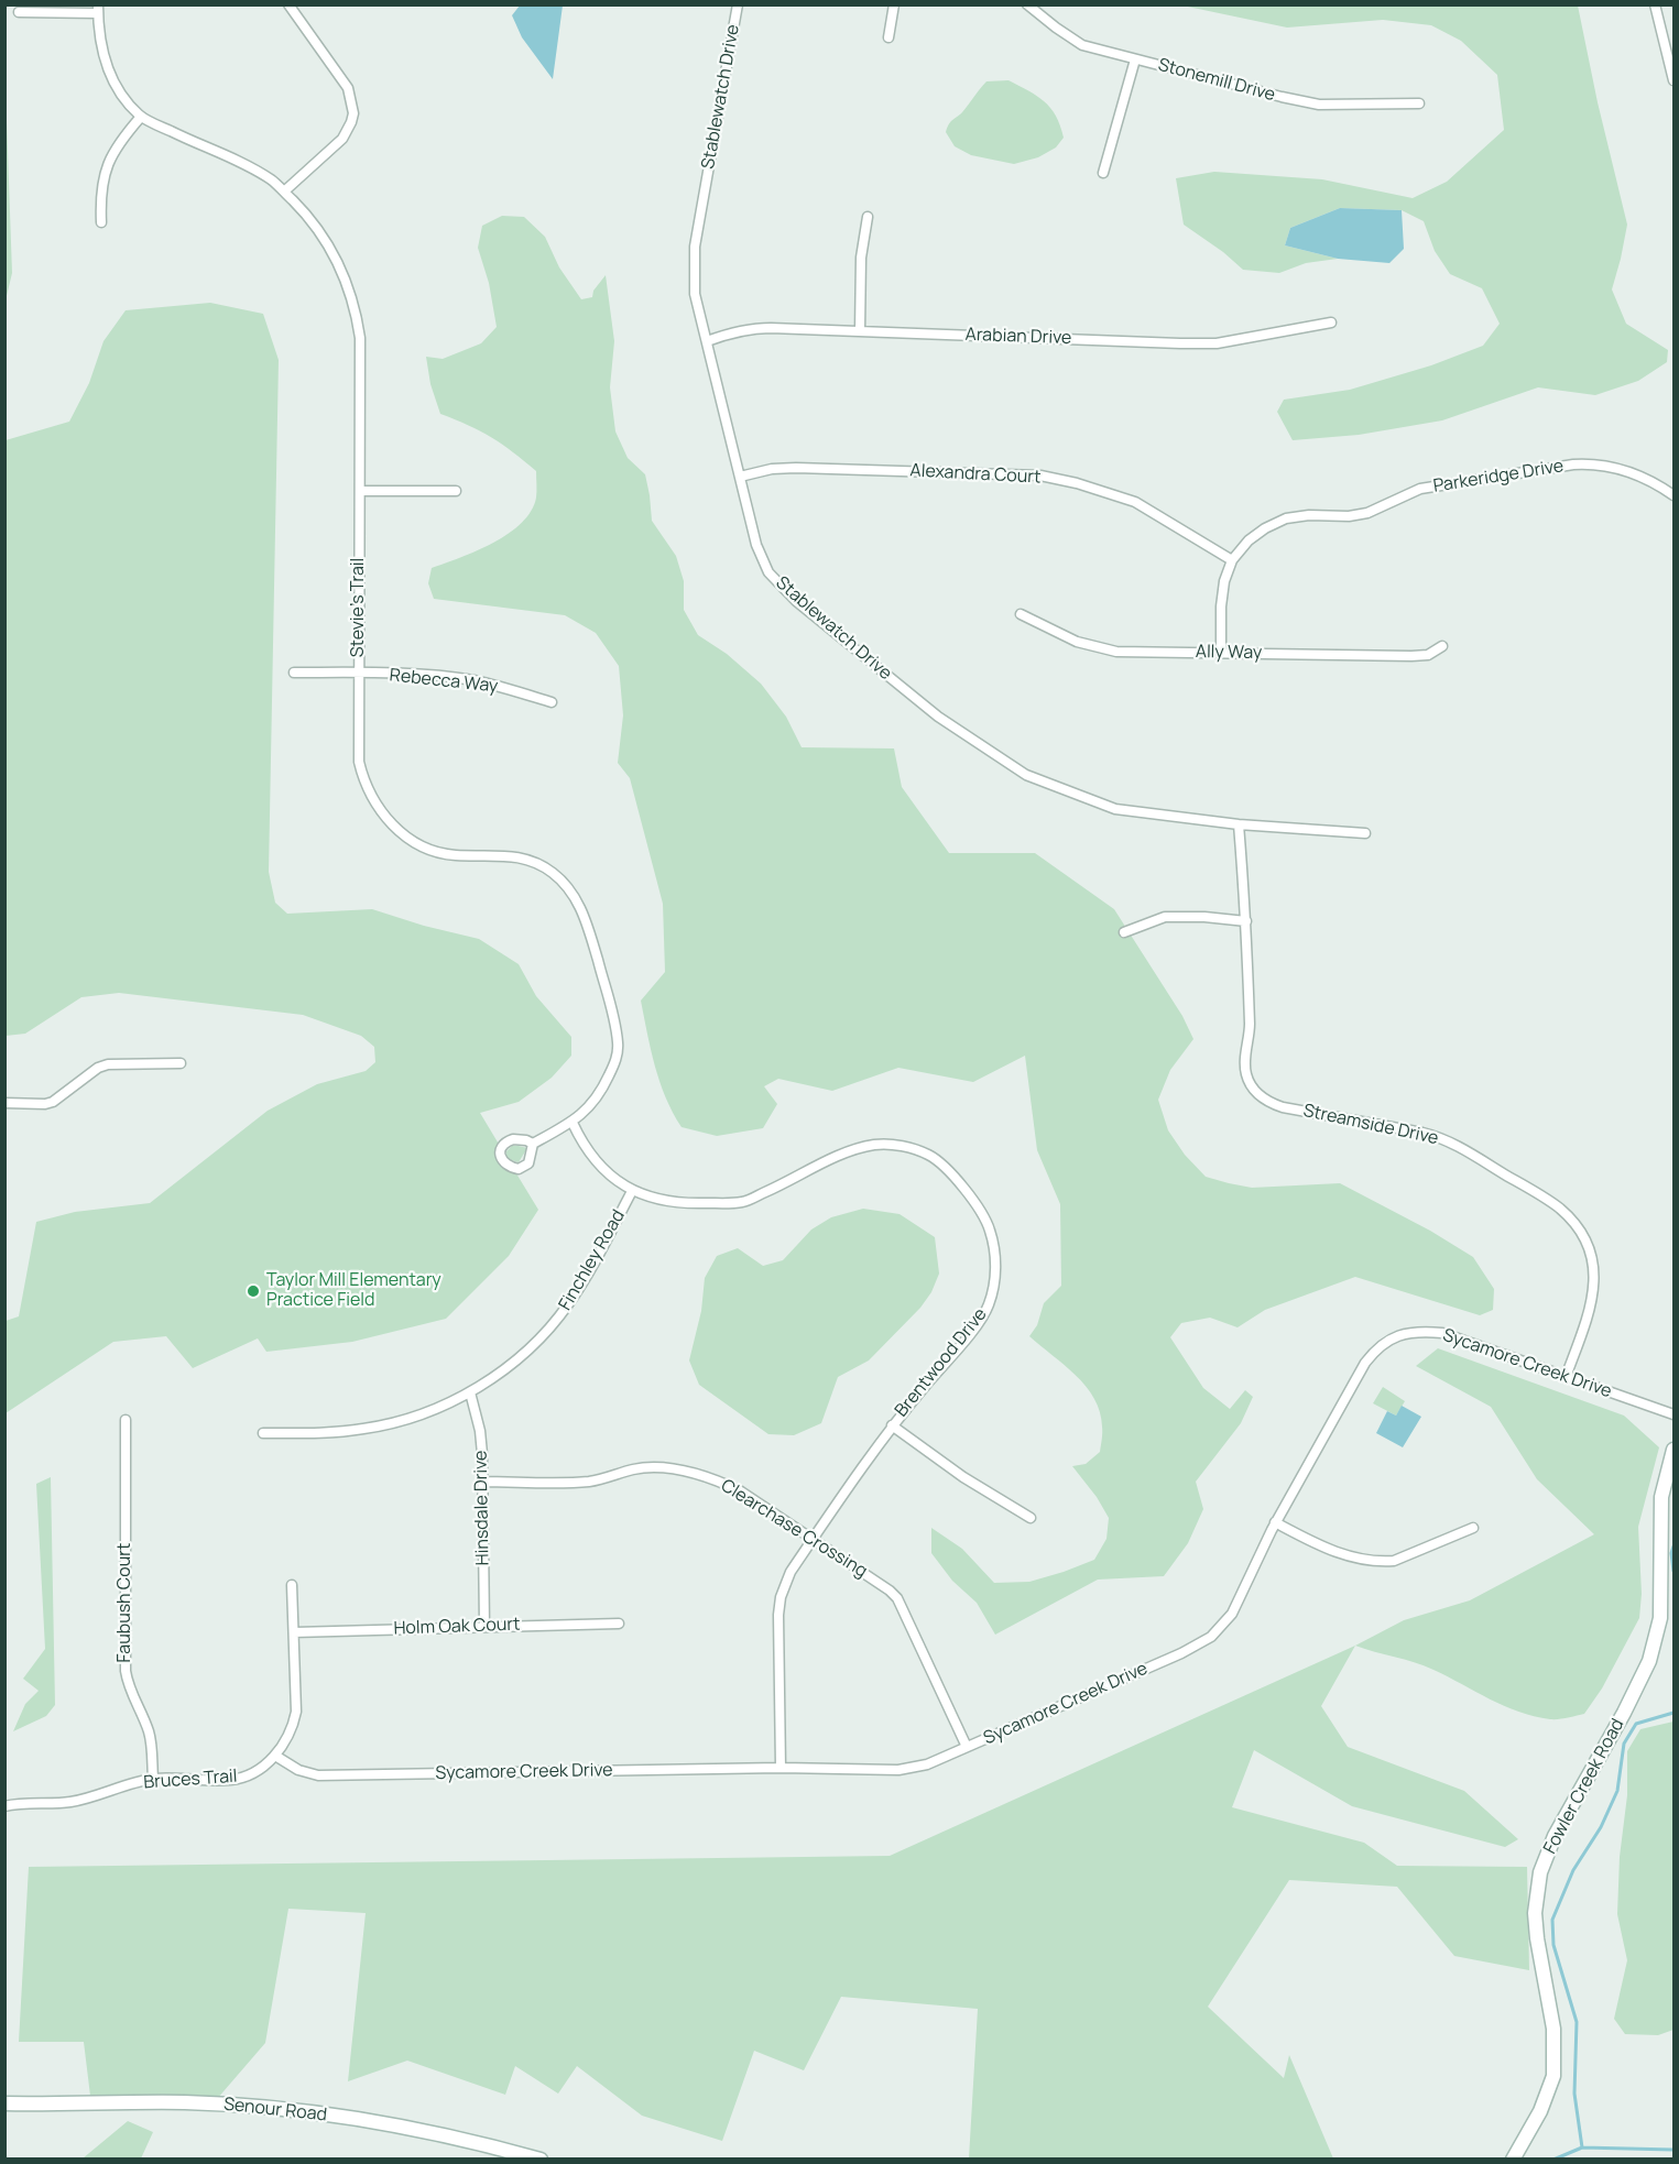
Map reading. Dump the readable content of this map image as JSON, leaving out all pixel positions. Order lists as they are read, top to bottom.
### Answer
{
  "streets": {
    "main road": ["Fowler Creek Road", "Senour Road"],
    "street": [
      "Stonemill Drive",
      "Stablewatch Drive",
      "Arabian Drive",
      "Alexandra Court",
      "Parkeridge Drive",
      "Stevie’s Trail",
      "Ally Way",
      "Rebecca Way",
      "Streamside Drive",
      "Finchley Road",
      "Brentwood Drive",
      "Sycamore Creek Drive",
      "Hinsdale Drive",
      "Clearchase Crossing",
      "Faubush Court",
      "Holm Oak Court",
      "Bruces Trail"
    ]
  },
  "crossings": [
    ["Stablewatch Drive", "Arabian Drive"],
    ["Stablewatch Drive", "Alexandra Court"],
    ["Stablewatch Drive", "Streamside Drive"],
    ["Alexandra Court", "Parkeridge Drive"],
    ["Parkeridge Drive", "Ally Way"],
    ["Stevie’s Trail", "Rebecca Way"],
    ["Stevie’s Trail", "Brentwood Drive"],
    ["Streamside Drive", "Sycamore Creek Drive"],
    ["Finchley Road", "Brentwood Drive"],
    ["Finchley Road", "Hinsdale Drive"],
    ["Brentwood Drive", "Sycamore Creek Drive"],
    ["Brentwood Drive", "Clearchase Crossing"],
    ["Sycamore Creek Drive", "Clearchase Crossing"],
    ["Sycamore Creek Drive", "Bruces Trail"],
    ["Hinsdale Drive", "Clearchase Crossing"],
    ["Hinsdale Drive", "Holm Oak Court"],
    ["Faubush Court", "Bruces Trail"],
    ["Holm Oak Court", "Bruces Trail"]
  ],
  "places": ["Taylor Mill Elementary Practice Field"]
}
